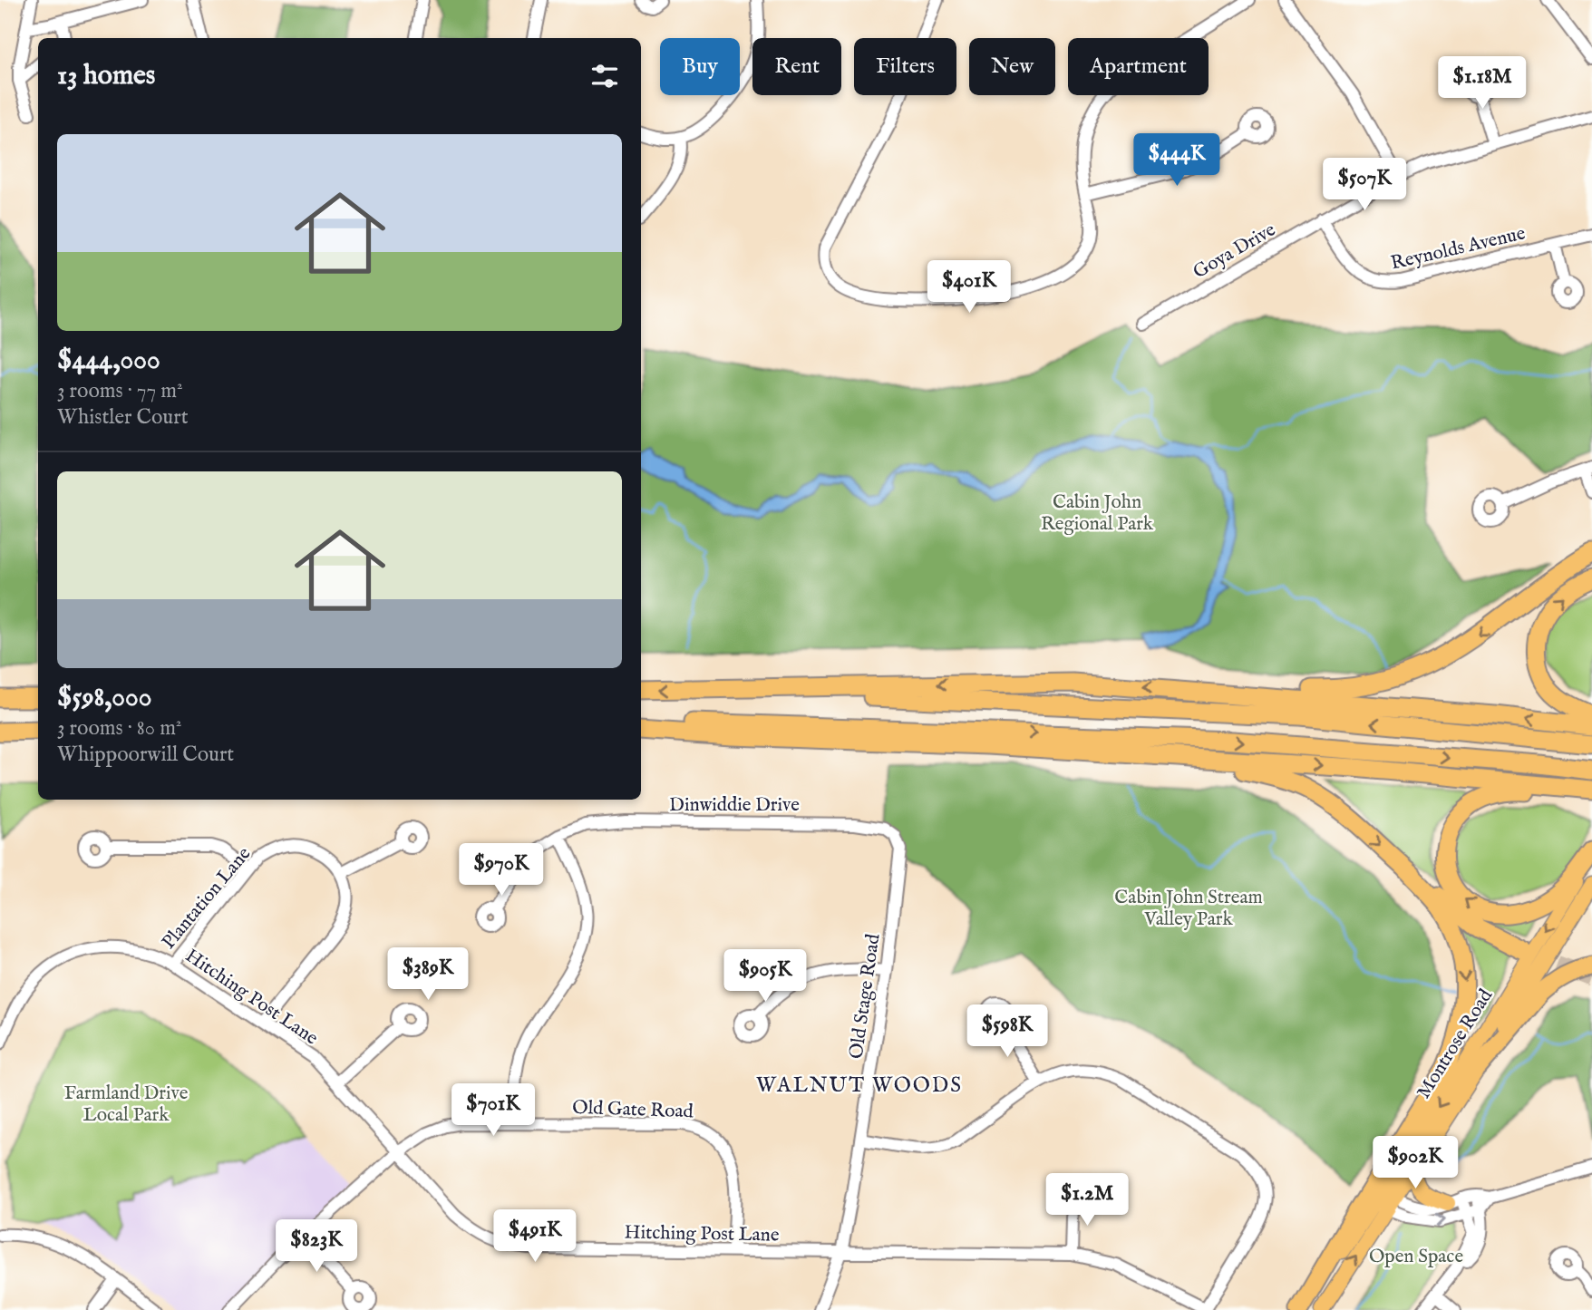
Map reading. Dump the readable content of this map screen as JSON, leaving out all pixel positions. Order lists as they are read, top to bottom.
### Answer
{
  "streets": {
    "main road": ["Montrose Road"],
    "street": [
      "Reynolds Avenue",
      "Goya Drive",
      "Dinwiddie Drive",
      "Plantation Lane",
      "Hitching Post Lane",
      "Old Stage Road",
      "Old Gate Road"
    ]
  },
  "crossings": [
    ["Reynolds Avenue", "Goya Drive"],
    ["Dinwiddie Drive", "Old Stage Road"],
    ["Plantation Lane", "Hitching Post Lane"],
    ["Hitching Post Lane", "Old Stage Road"],
    ["Hitching Post Lane", "Old Gate Road"]
  ],
  "districts": ["WALNUT WOODS"],
  "parks": [
    "Cabin John Regional Park",
    "Cabin John Stream Valley Park",
    "Farmland Drive Local Park",
    "Open Space"
  ],
  "page": {
    "chip": [
      "Buy",
      "Rent",
      "Filters",
      "New",
      "Apartment"
    ],
    "heading": "13 homes",
    "price": [
      "$1.18M",
      "$444K",
      "$507K",
      "$401K",
      "$970K",
      "$389K",
      "$905K",
      "$598K",
      "$701K",
      "$902K",
      "$1.2M",
      "$491K",
      "$823K"
    ],
    "list": [
      {
        "name": "$444,000",
        "note": "3 rooms · 77 m² · Whistler Court"
      },
      {
        "name": "$598,000",
        "note": "3 rooms · 80 m² · Whippoorwill Court"
      }
    ]
  }
}
